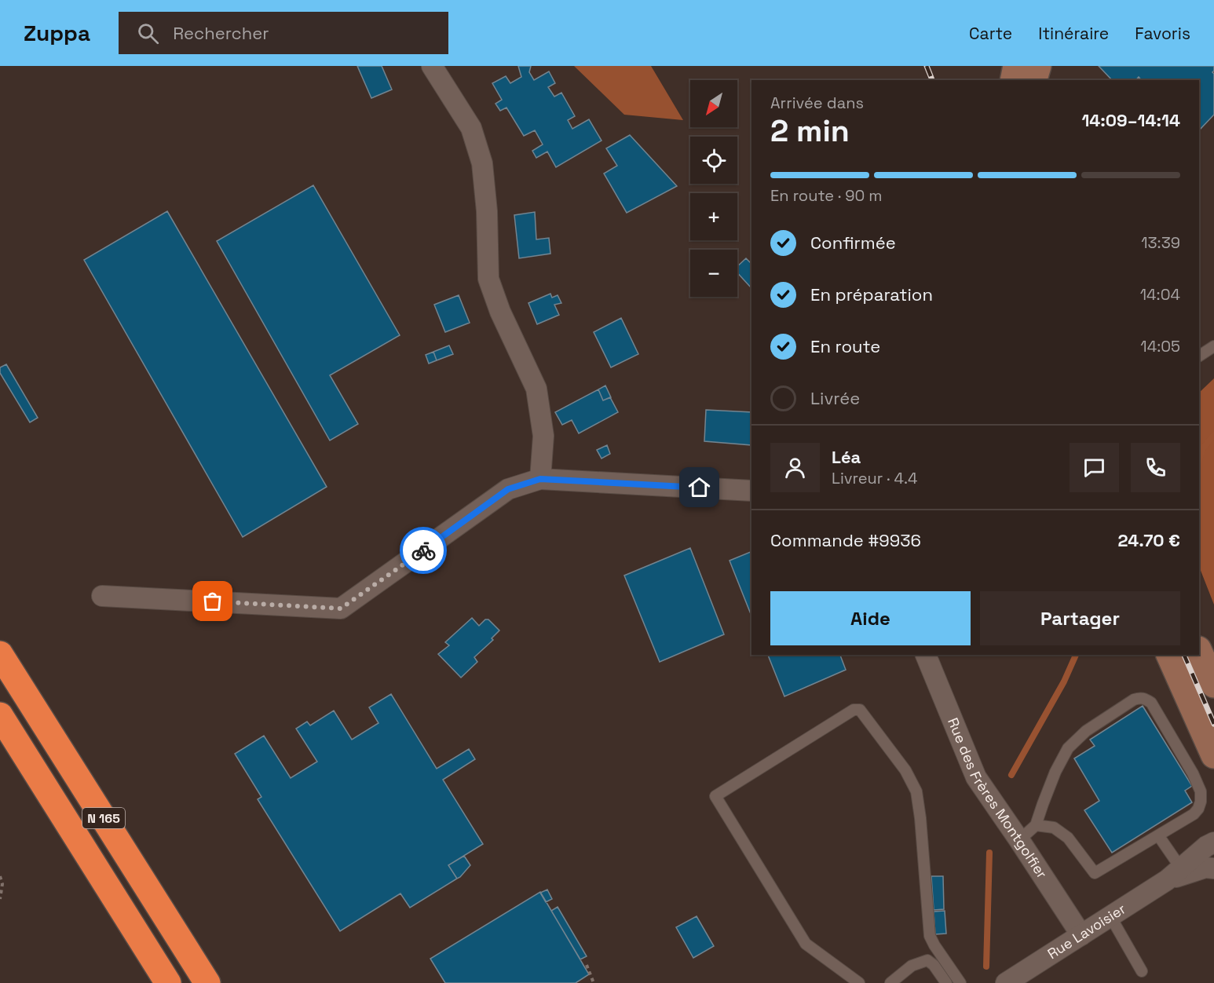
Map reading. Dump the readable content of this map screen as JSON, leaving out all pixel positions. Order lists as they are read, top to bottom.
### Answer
{
  "streets": {
    "highway": ["N 165"],
    "street": ["Rue des Frères Montgolfier", "Rue Lavoisier"]
  },
  "crossings": [
    ["Rue des Frères Montgolfier", "Rue Lavoisier"]
  ],
  "north": "bottom left",
  "page": {
    "header": "Zuppa",
    "search": "Rechercher",
    "nav": ["Carte", "Itinéraire", "Favoris"],
    "map_buttons": ["+", "−"],
    "heading": ["2 min", "Arrivée dans", "14:09–14:14"],
    "panel": [
      "Léa",
      "Livreur · 4.4",
      "Commande #9936",
      "24.70 €"
    ],
    "bar": "En route · 90 m",
    "list": [
      ["Confirmée", "13:39"],
      ["En préparation", "14:04"],
      ["En route", "14:05"],
      "Livrée"
    ],
    "buttons": ["Aide", "Partager"]
  }
}
